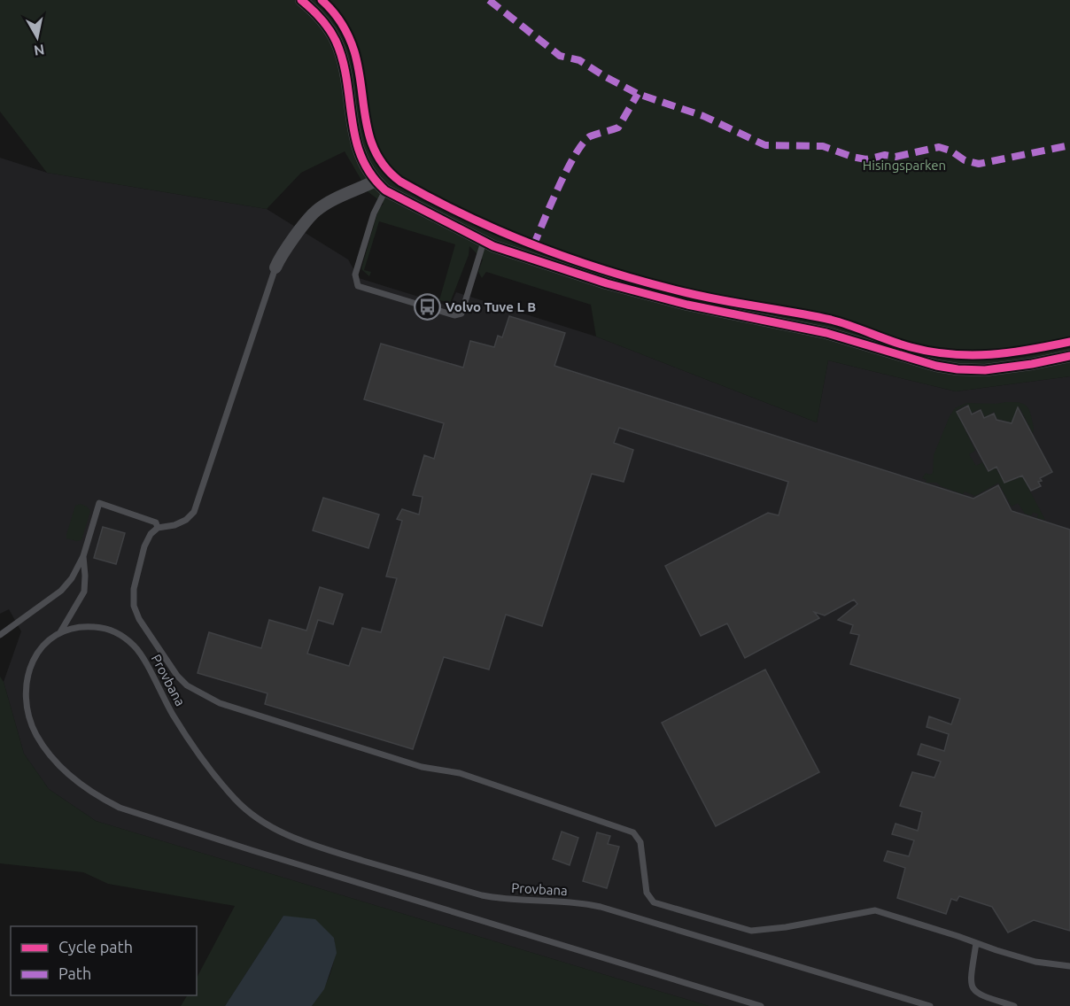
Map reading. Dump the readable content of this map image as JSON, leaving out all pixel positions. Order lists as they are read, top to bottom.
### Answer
{
  "streets": {
    "lane": ["Provbana"]
  },
  "parks": ["Hisingsparken"],
  "places": {
    "bus stop": ["Volvo Tuve L B"]
  },
  "legend": ["Cycle path", "Path"],
  "north": "bottom"
}
